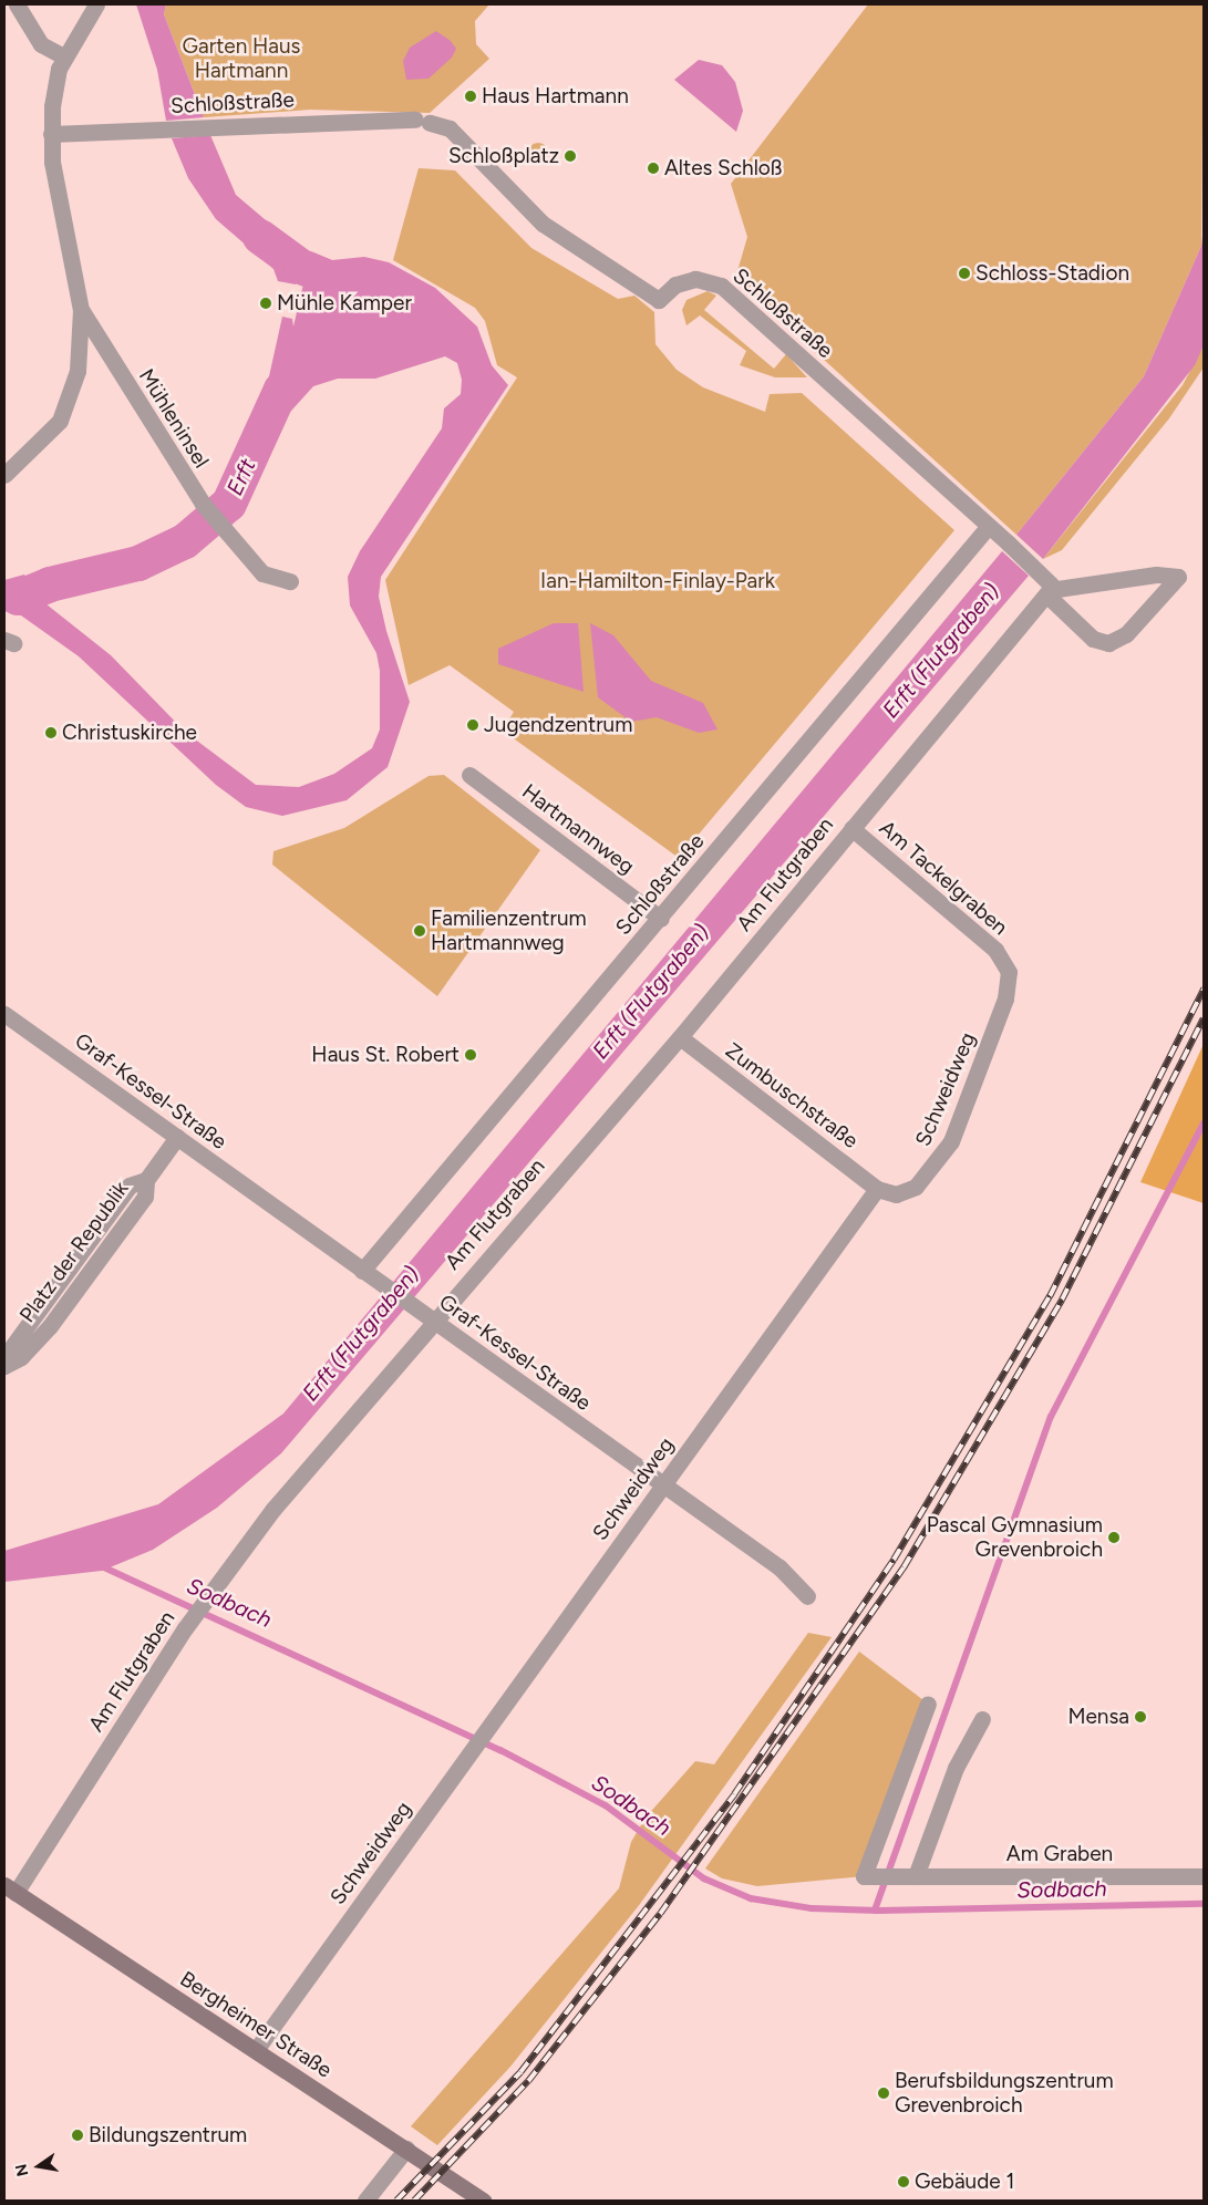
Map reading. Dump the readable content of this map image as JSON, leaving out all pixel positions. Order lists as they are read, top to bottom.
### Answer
{
  "streets": {
    "street": [
      "Schloßstraße",
      "Mühleninsel",
      "Hartmannweg",
      "Am Flutgraben",
      "Am Tackelgraben",
      "Schweidweg",
      "Graf-Kessel-Straße",
      "Zumbuschstraße",
      "Platz der Republik",
      "Am Graben",
      "Bergheimer Straße"
    ]
  },
  "crossings": [
    ["Schloßstraße", "Hartmannweg"],
    ["Schloßstraße", "Am Flutgraben"],
    ["Schloßstraße", "Graf-Kessel-Straße"],
    ["Am Flutgraben", "Am Tackelgraben"],
    ["Am Flutgraben", "Graf-Kessel-Straße"],
    ["Am Flutgraben", "Zumbuschstraße"],
    ["Am Flutgraben", "Bergheimer Straße"],
    ["Am Tackelgraben", "Schweidweg"],
    ["Schweidweg", "Graf-Kessel-Straße"],
    ["Schweidweg", "Zumbuschstraße"],
    ["Schweidweg", "Bergheimer Straße"],
    ["Graf-Kessel-Straße", "Platz der Republik"]
  ],
  "water": ["Erft", "Erft (Flutgraben)", "Sodbach"],
  "parks": ["Garten Haus Hartmann", "Ian-Hamilton-Finlay-Park"],
  "places": [
    "Haus Hartmann",
    "Schloßplatz",
    "Altes Schloß",
    "Schloss-Stadion",
    "Mühle Kamper",
    "Jugendzentrum",
    "Christuskirche",
    "Familienzentrum Hartmannweg",
    "Haus St. Robert",
    "Pascal Gymnasium Grevenbroich",
    "Mensa",
    "Berufsbildungszentrum Grevenbroich",
    "Bildungszentrum",
    "Gebäude 1"
  ],
  "north": "left"
}
